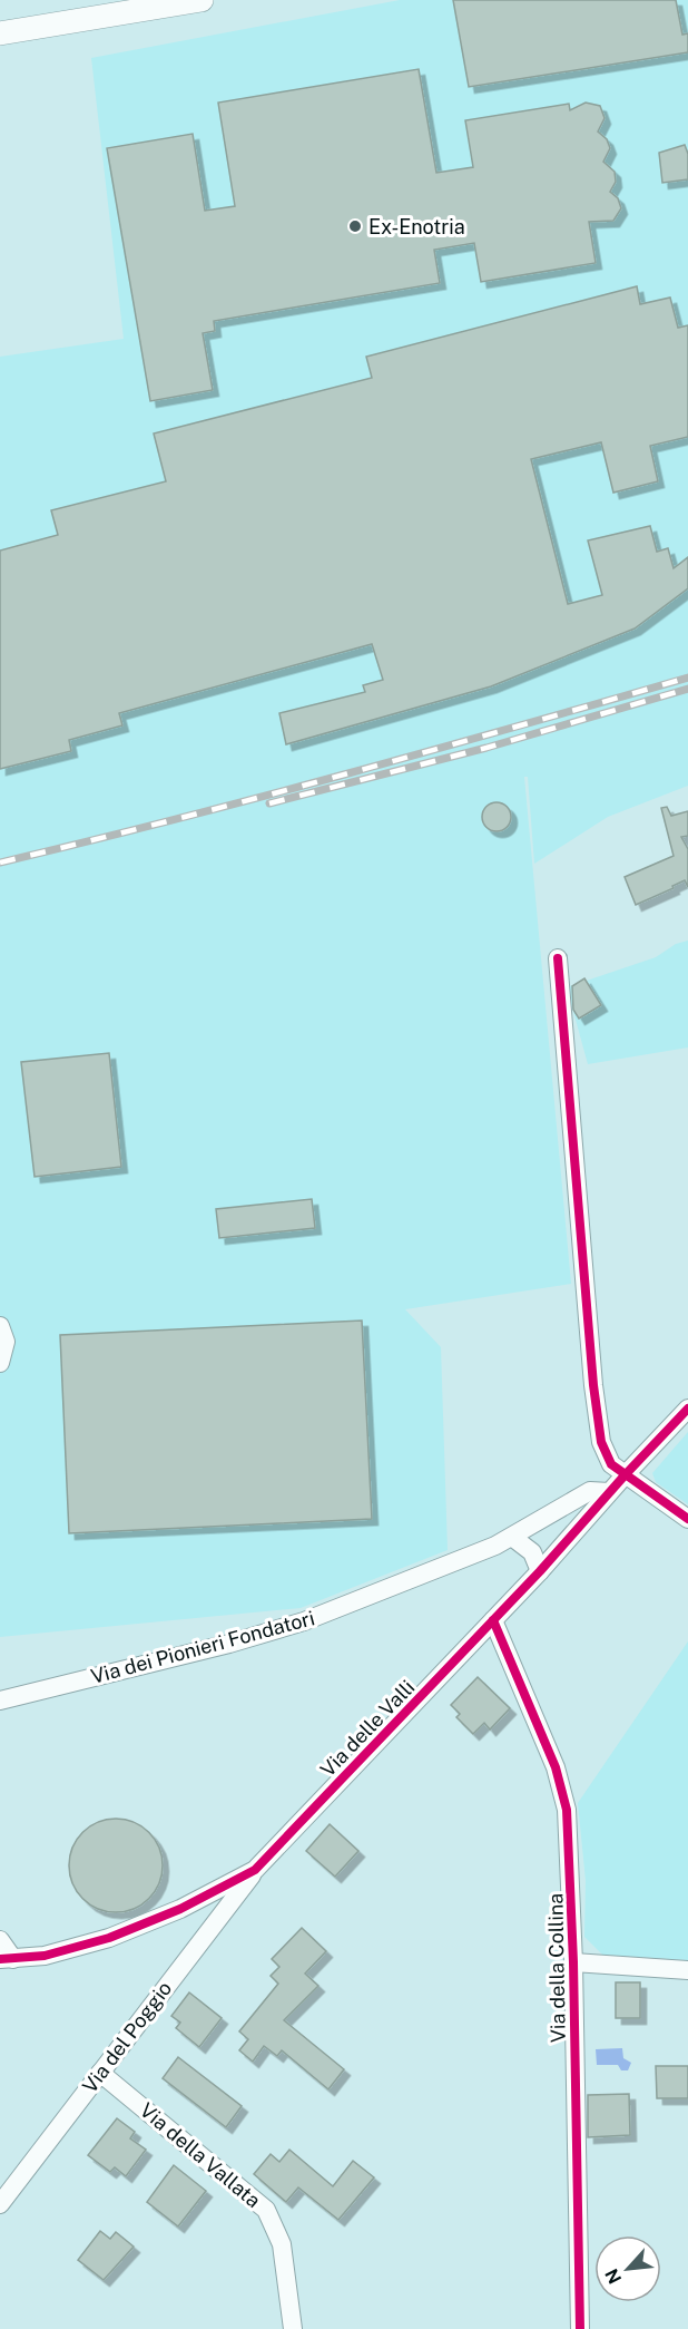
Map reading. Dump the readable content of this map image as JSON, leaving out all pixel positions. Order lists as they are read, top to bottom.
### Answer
{
  "streets": {
    "street": [
      "Via dei Pionieri Fondatori",
      "Via delle Valli",
      "Via della Collina",
      "Via del Poggio",
      "Via della Vallata"
    ]
  },
  "crossings": [
    ["Via dei Pionieri Fondatori", "Via delle Valli"],
    ["Via delle Valli", "Via della Collina"],
    ["Via delle Valli", "Via del Poggio"],
    ["Via del Poggio", "Via della Vallata"]
  ],
  "places": ["Ex-Enotria"],
  "north": "bottom left"
}
